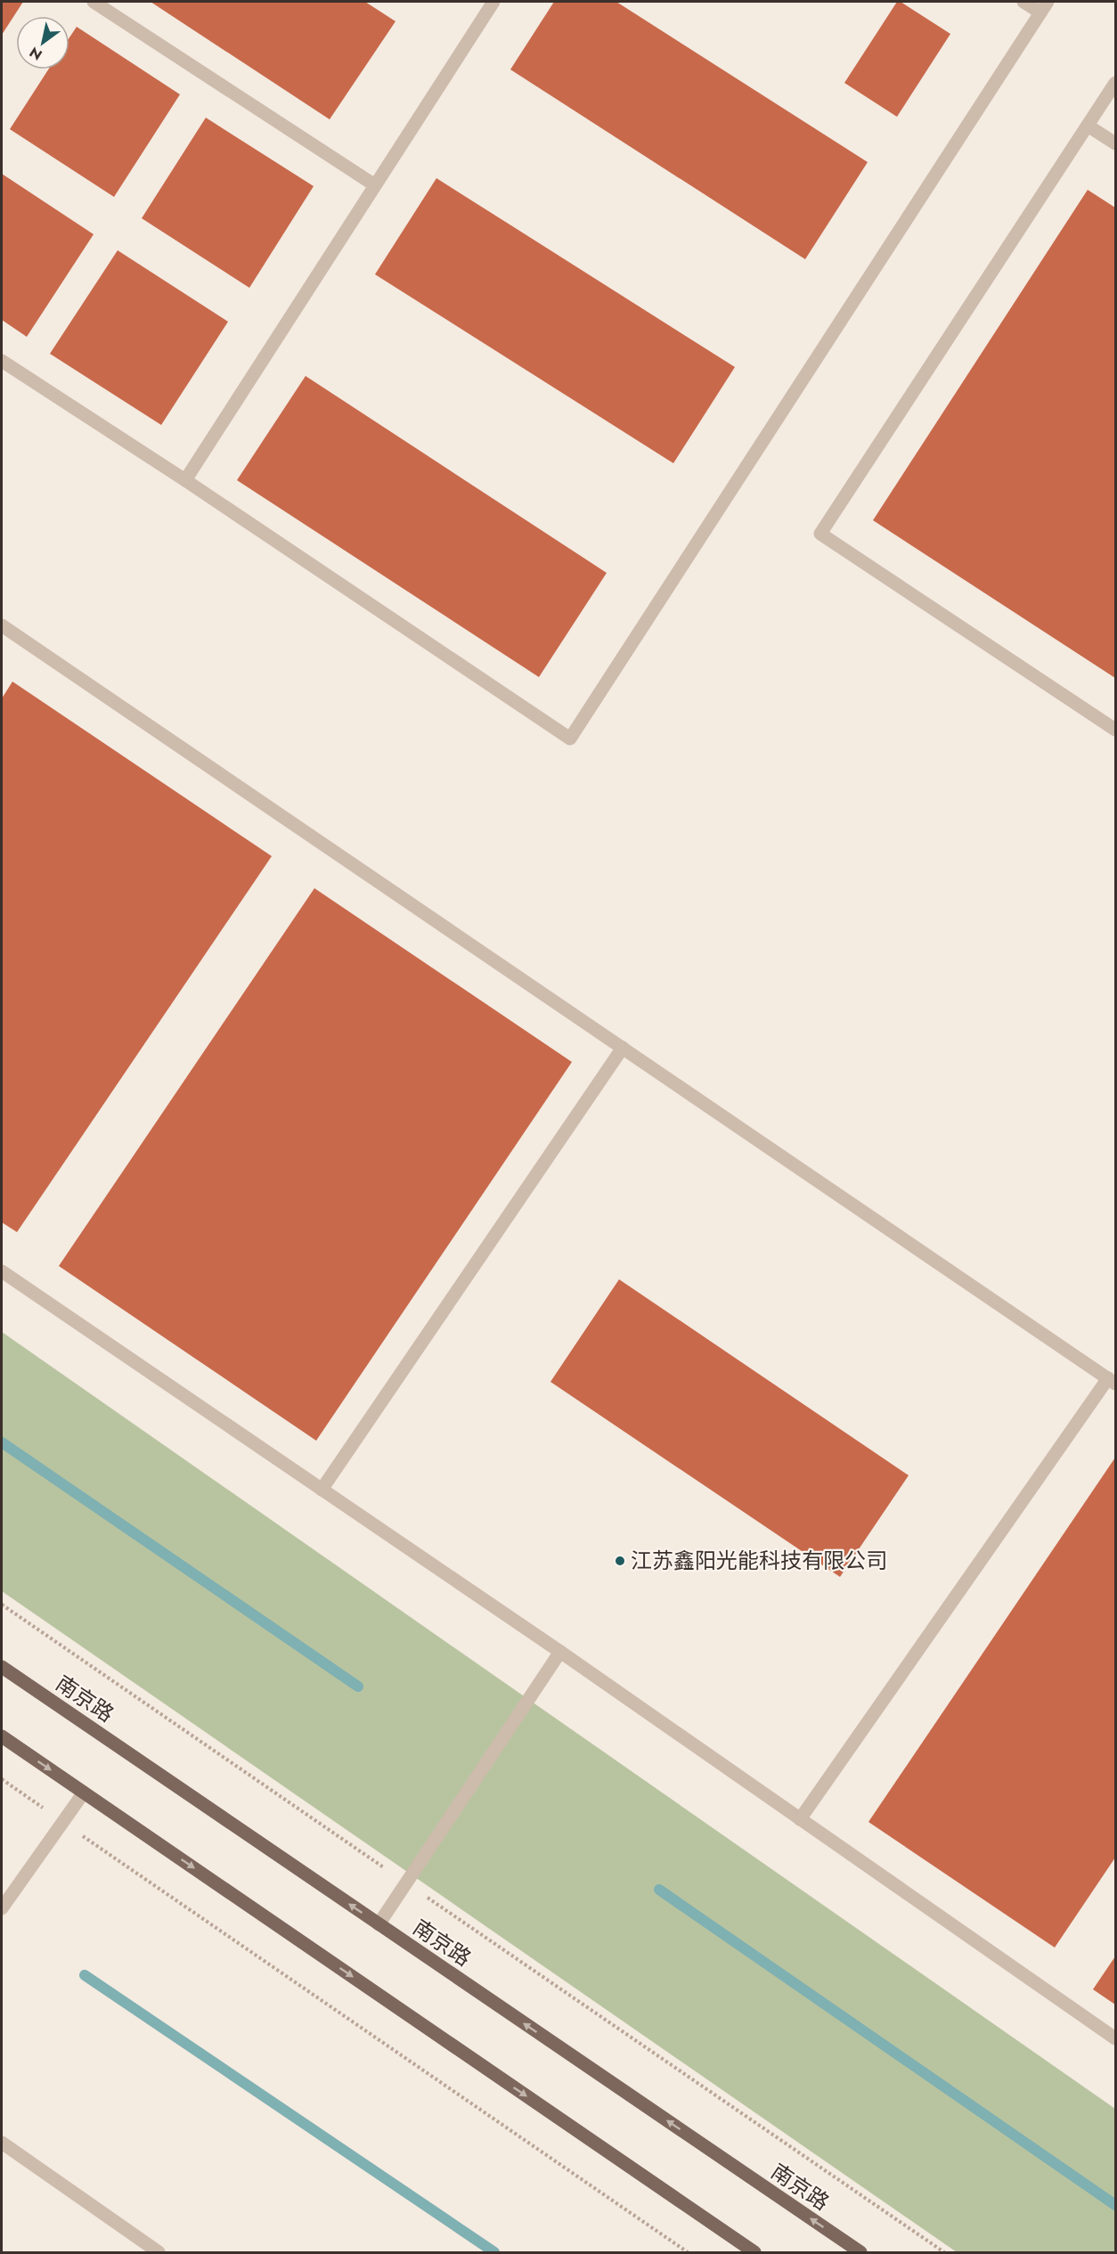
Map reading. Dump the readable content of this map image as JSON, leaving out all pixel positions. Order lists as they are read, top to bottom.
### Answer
{
  "streets": {
    "main road": ["南京路"]
  },
  "places": ["江苏鑫阳光能科技有限公司"],
  "north": "bottom left"
}
